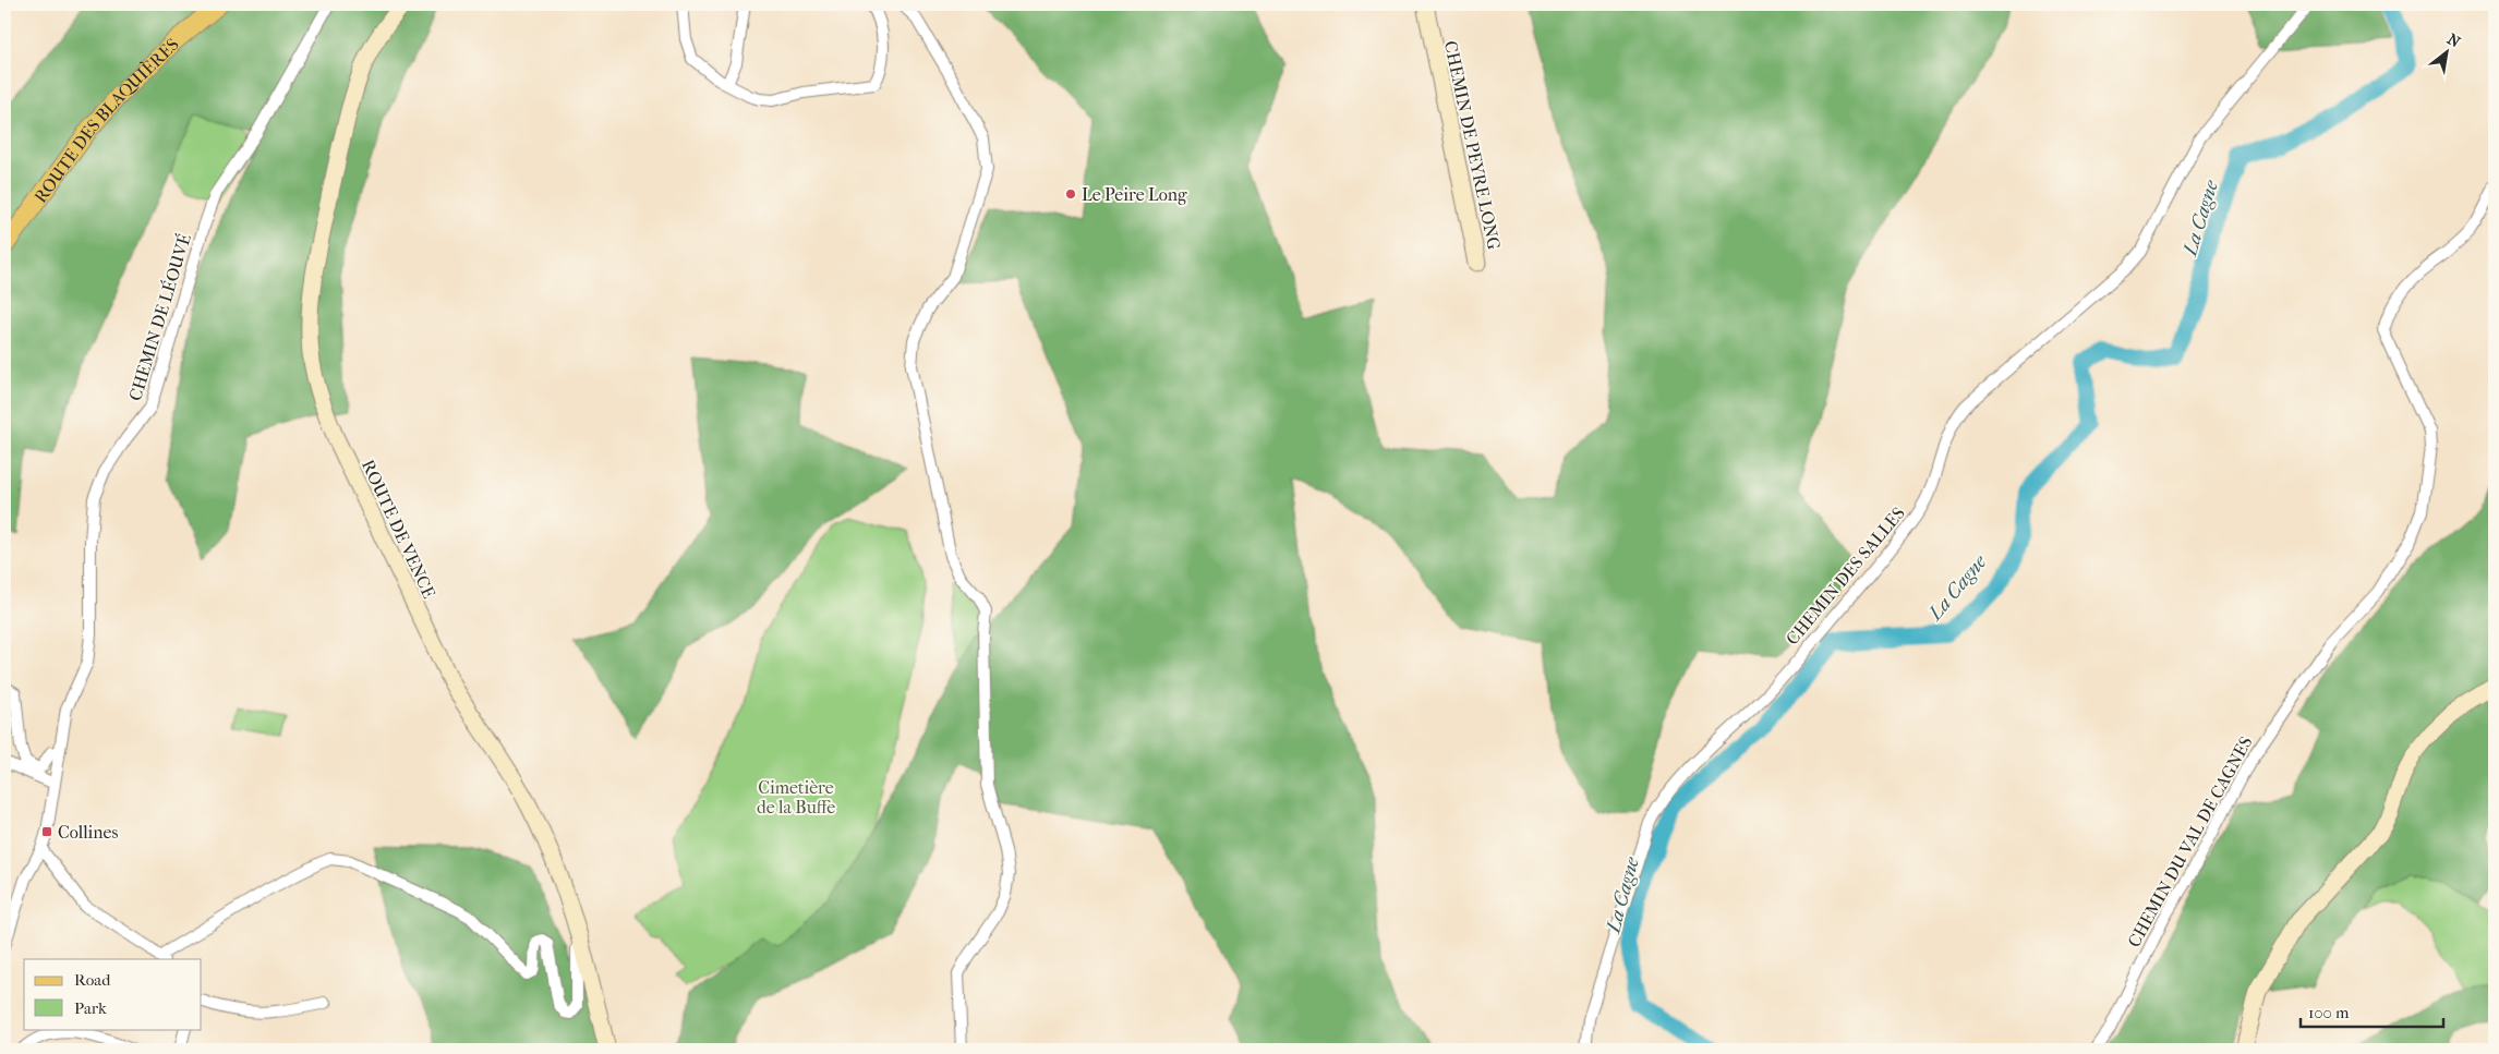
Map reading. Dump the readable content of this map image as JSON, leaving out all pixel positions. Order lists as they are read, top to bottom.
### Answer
{
  "streets": {
    "main road": ["ROUTE DES BLAQUIÈRES", "CHEMIN DE PEYRE LONG", "ROUTE DE VENCE"],
    "street": ["CHEMIN DE LÉOUVÉ", "CHEMIN DES SALLES", "CHEMIN DU VAL DE CAGNES"]
  },
  "water": ["La Cagne"],
  "parks": ["Cimetière de la Buffe"],
  "places": {
    "other": ["Le Peire Long"],
    "transit": ["Collines"]
  },
  "legend": ["Road", "Park"],
  "scale_bar": "100 m",
  "north": "top right"
}
